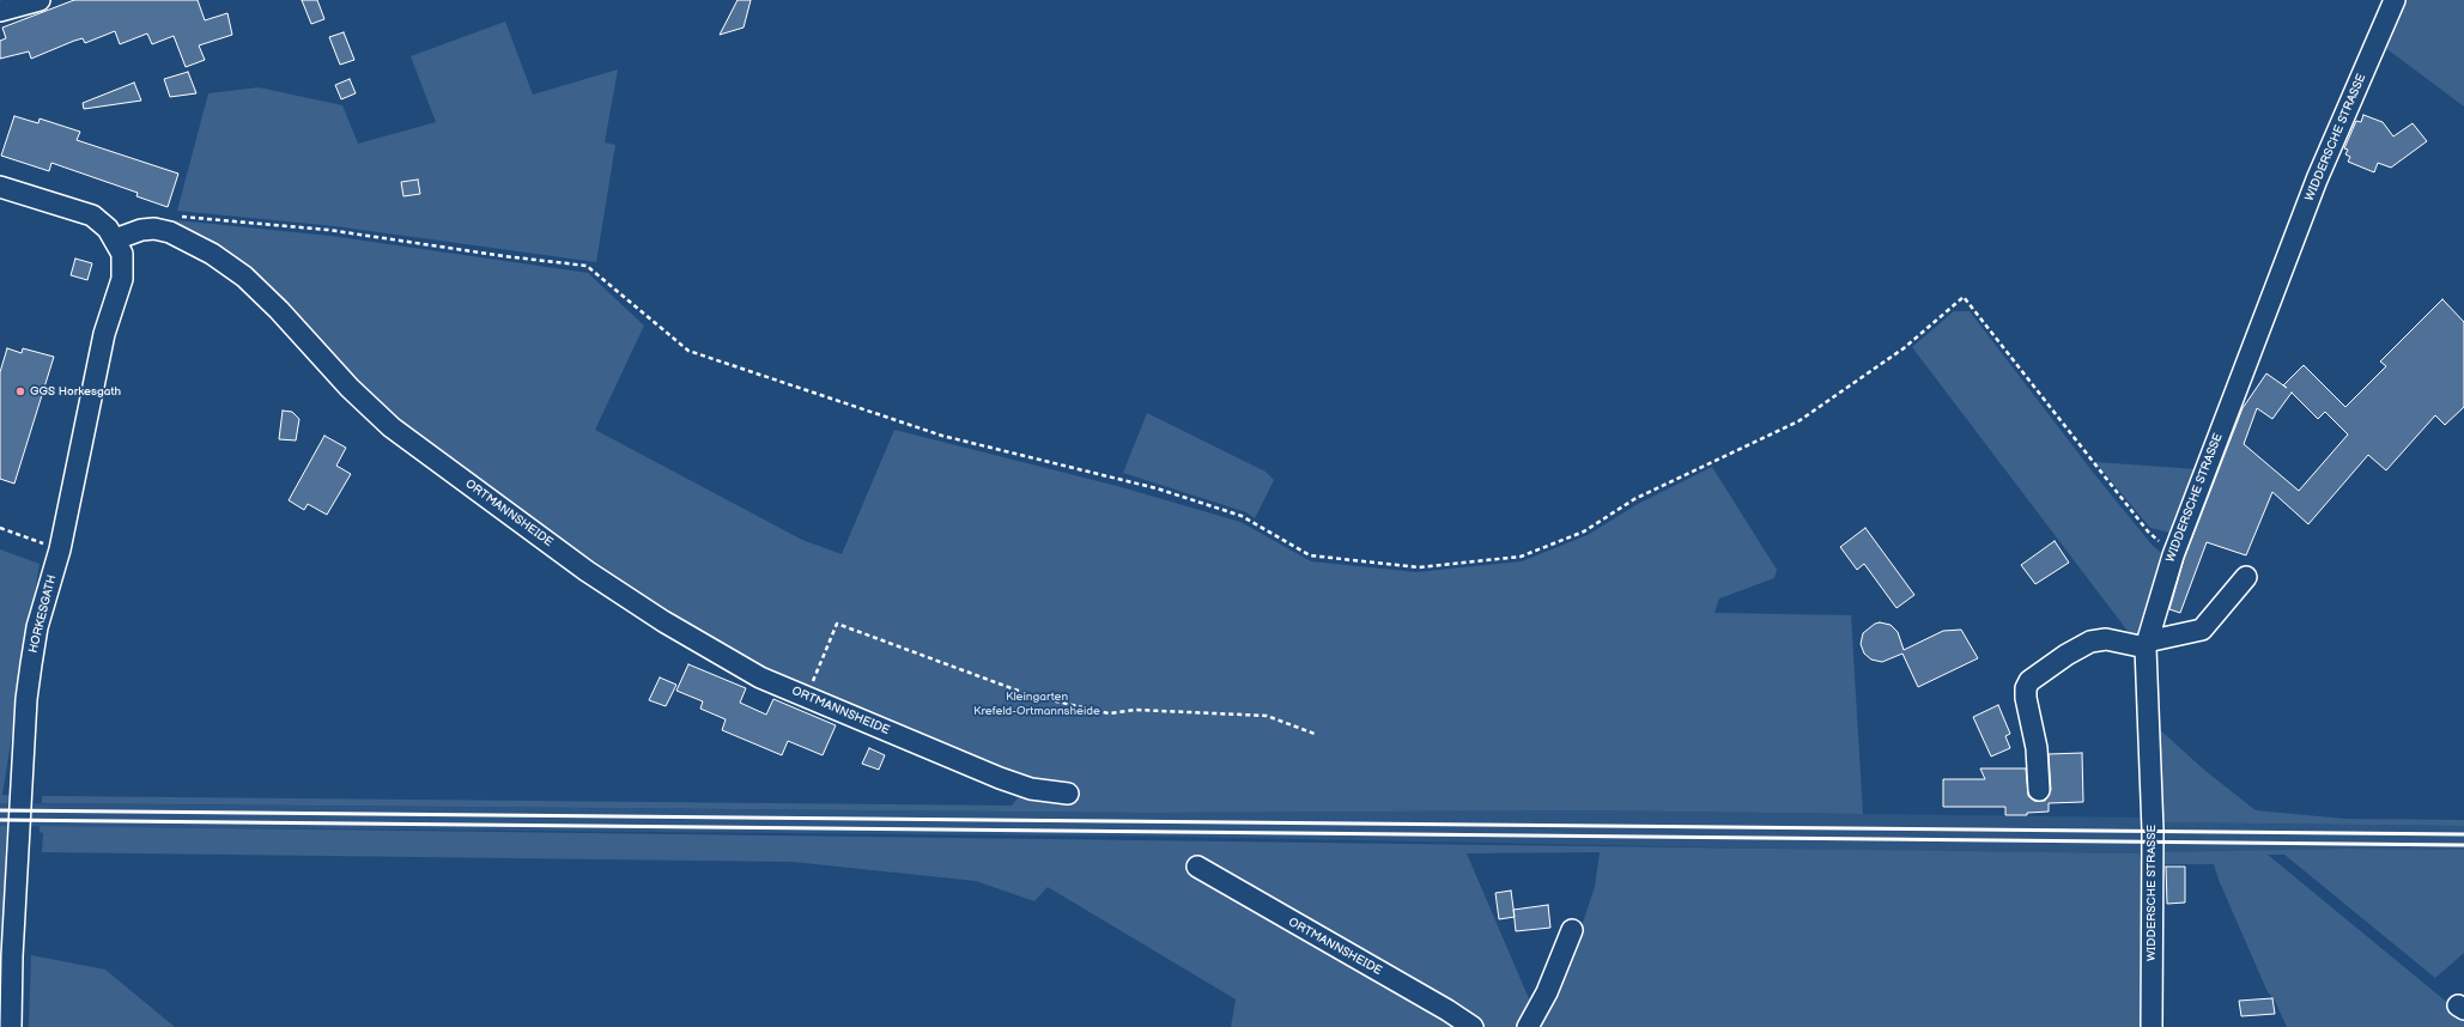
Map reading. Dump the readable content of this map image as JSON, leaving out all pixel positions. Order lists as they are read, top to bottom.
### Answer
{
  "streets": {
    "street": ["WIDDERSCHE STRASSE", "ORTMANNSHEIDE", "HORKESGATH"]
  },
  "crossings": [
    ["ORTMANNSHEIDE", "HORKESGATH"]
  ],
  "parks": ["Kleingarten Krefeld-Ortmannsheide"],
  "places": ["GGS Horkesgath"]
}
